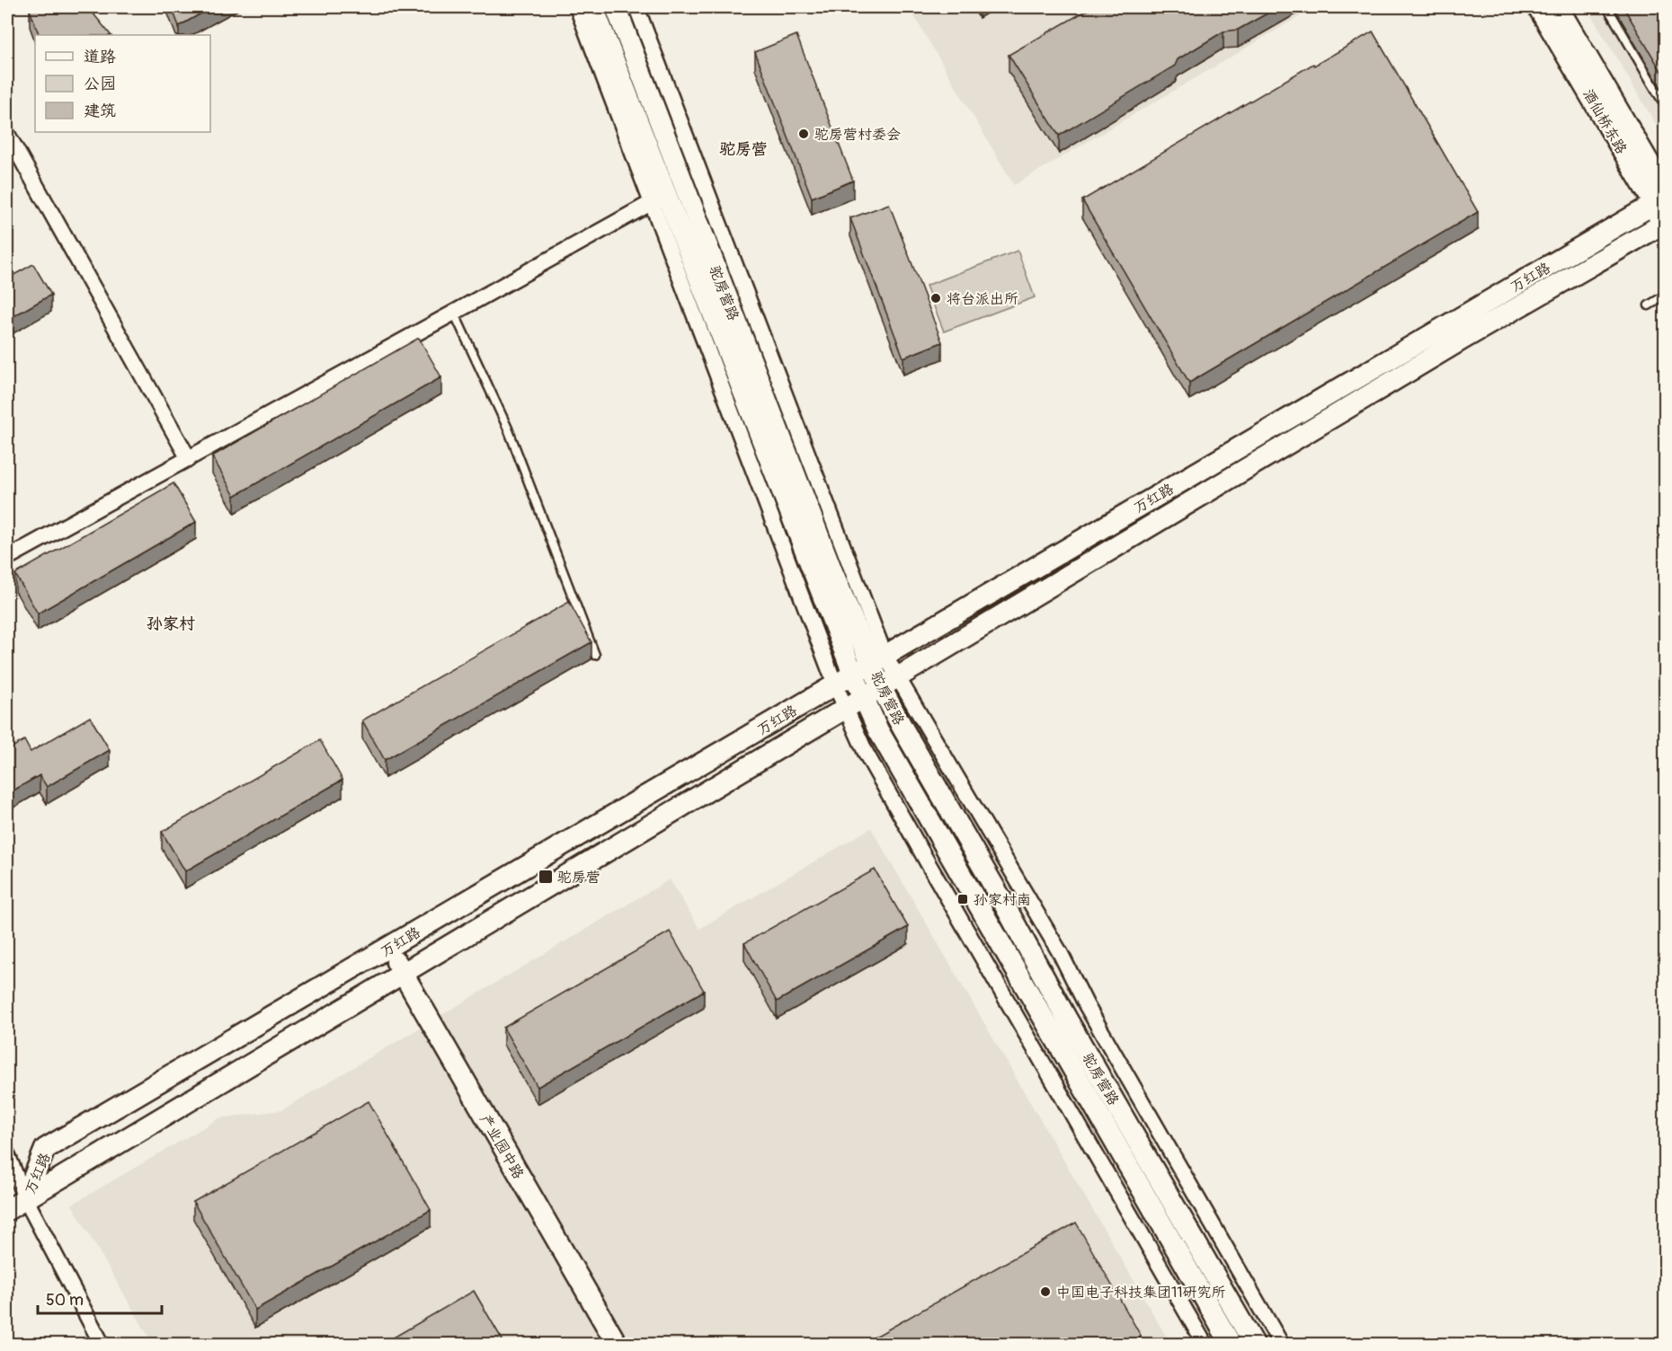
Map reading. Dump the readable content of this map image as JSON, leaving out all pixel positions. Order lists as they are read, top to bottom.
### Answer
{
  "streets": {
    "street": [
      "酒仙桥东路",
      "万红路",
      "驼房营路",
      "产业园中路"
    ]
  },
  "crossings": [
    ["酒仙桥东路", "万红路"],
    ["万红路", "驼房营路"],
    ["万红路", "产业园中路"]
  ],
  "districts": ["驼房营", "孙家村"],
  "places": {
    "other": ["驼房营村委会", "将台派出所", "中国电子科技集团11研究所"],
    "transit": ["驼房营", "孙家村南"]
  },
  "legend": ["道路", "公园", "建筑"],
  "scale_bar": "50 m"
}
